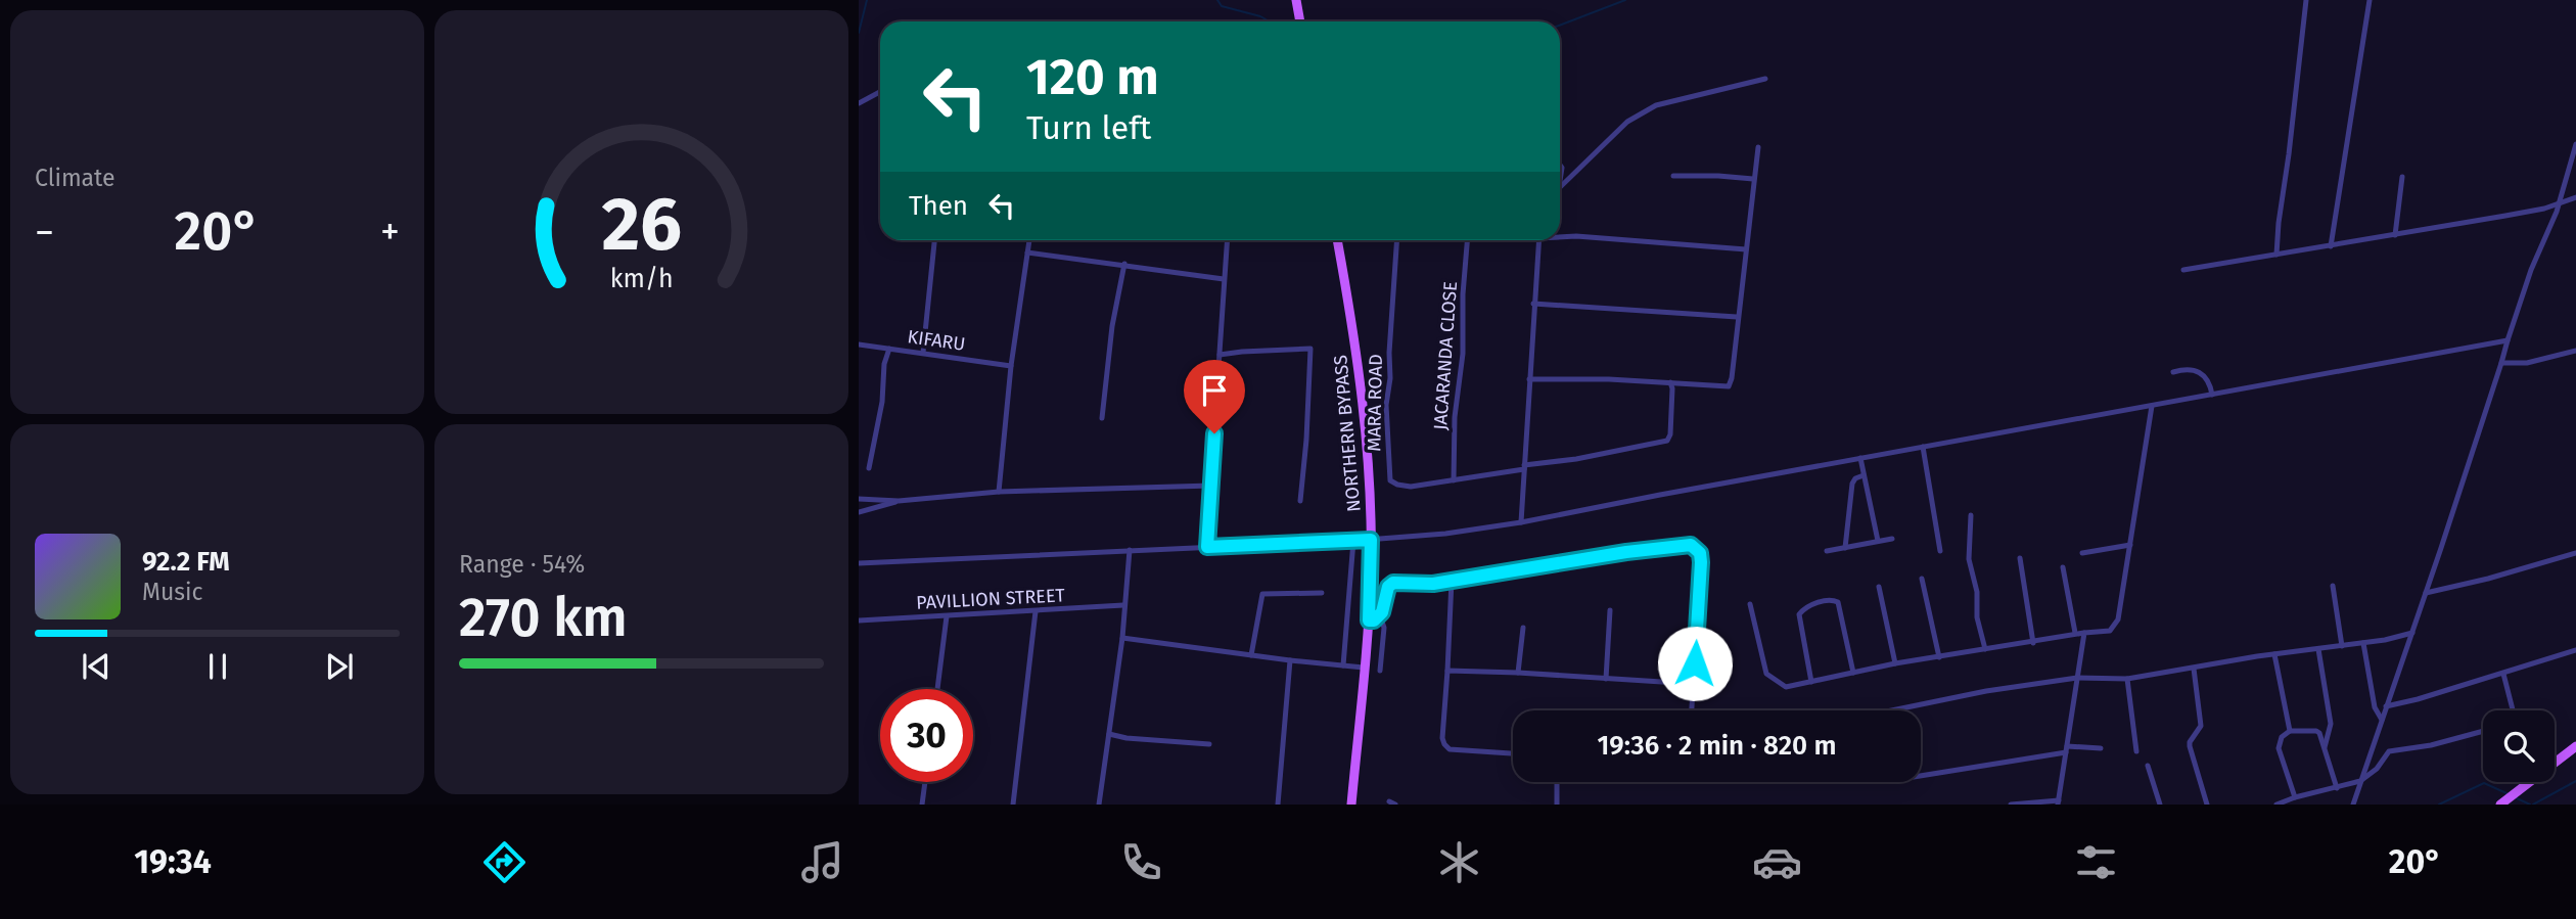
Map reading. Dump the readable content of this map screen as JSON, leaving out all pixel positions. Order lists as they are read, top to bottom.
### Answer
{
  "streets": {
    "main road": ["NORTHERN BYPASS"],
    "street": [
      "KIFARU",
      "JACARANDA CLOSE",
      "MARA ROAD",
      "PAVILLION STREET"
    ]
  },
  "crossings": [
    ["JACARANDA CLOSE", "MARA ROAD"]
  ],
  "page": {
    "tile": [
      "Climate",
      ["Range · 54%", "270 km"]
    ],
    "turn": ["120 m", "Turn left"],
    "then": "Then",
    "heat": ["−", "20°", "+"],
    "song": ["92.2 FM", "Music"],
    "limit": "30",
    "trip": "19:36 · 2 min · 820 m",
    "tabs": ["19:34", "20°"],
    "gauge": ["26", "km/h"]
  }
}
